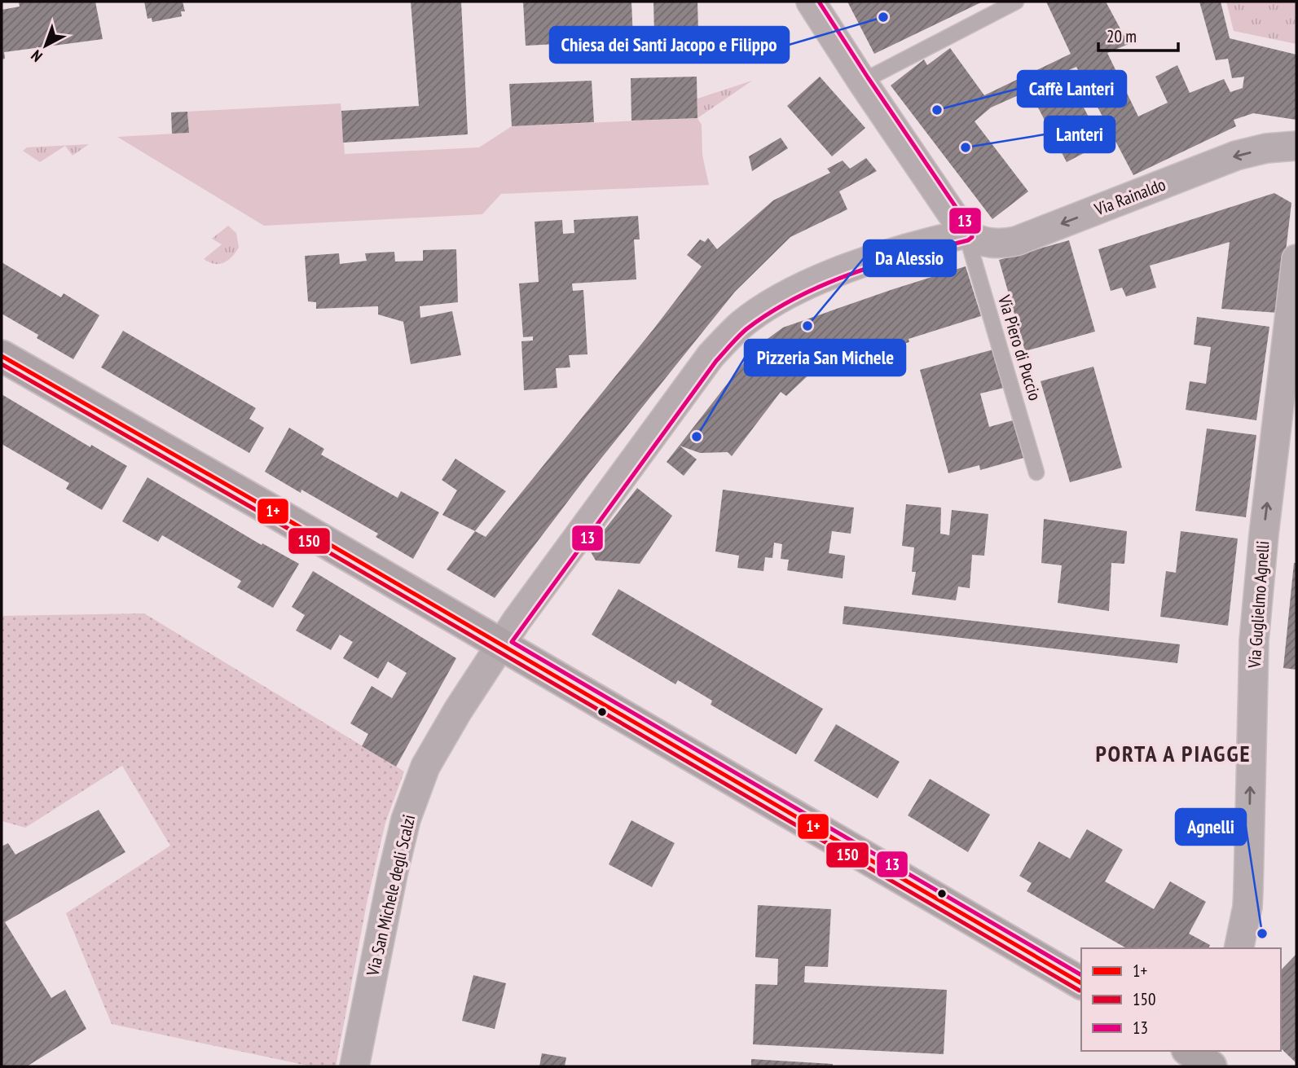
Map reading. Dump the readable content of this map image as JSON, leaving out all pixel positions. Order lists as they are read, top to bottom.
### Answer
{
  "streets": {
    "street": ["Via Rainaldo", "Via Guglielmo Agnelli", "Via San Michele degli Scalzi"],
    "lane": ["Via Piero di Puccio"]
  },
  "crossings": [
    ["Via Rainaldo", "Via Piero di Puccio"],
    ["Via Rainaldo", "Via San Michele degli Scalzi"],
    ["Via Piero di Puccio", "Via San Michele degli Scalzi"]
  ],
  "one_way": ["Via Rainaldo", "Via Guglielmo Agnelli"],
  "districts": ["PORTA A PIAGGE"],
  "places": [
    "Chiesa dei Santi Jacopo e Filippo",
    "Caffè Lanteri",
    "Lanteri",
    "Da Alessio",
    "Pizzeria San Michele",
    "Agnelli"
  ],
  "lines": ["transit line 13", "transit line 1+", "transit line 150"],
  "legend": ["1+", "150", "13"],
  "scale_bar": "20 m",
  "north": "bottom left"
}
